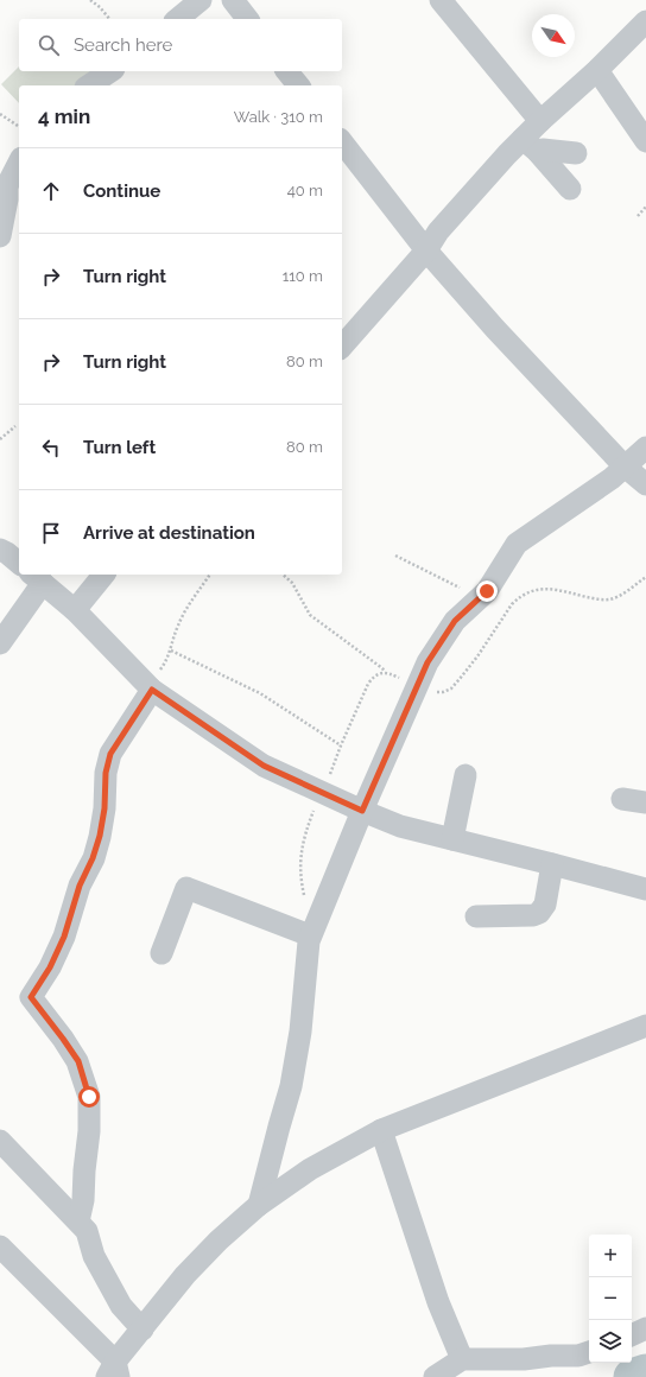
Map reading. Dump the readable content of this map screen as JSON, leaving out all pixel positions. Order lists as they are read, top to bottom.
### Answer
{
  "north": "bottom right",
  "page": {
    "search": "Search here",
    "heading": ["4 min", "Walk · 310 m"],
    "list": [
      ["Continue", "40 m"],
      ["Turn right", "110 m"],
      ["Turn right", "80 m"],
      ["Turn left", "80 m"],
      "Arrive at destination"
    ],
    "map_buttons": ["+", "−"]
  }
}
